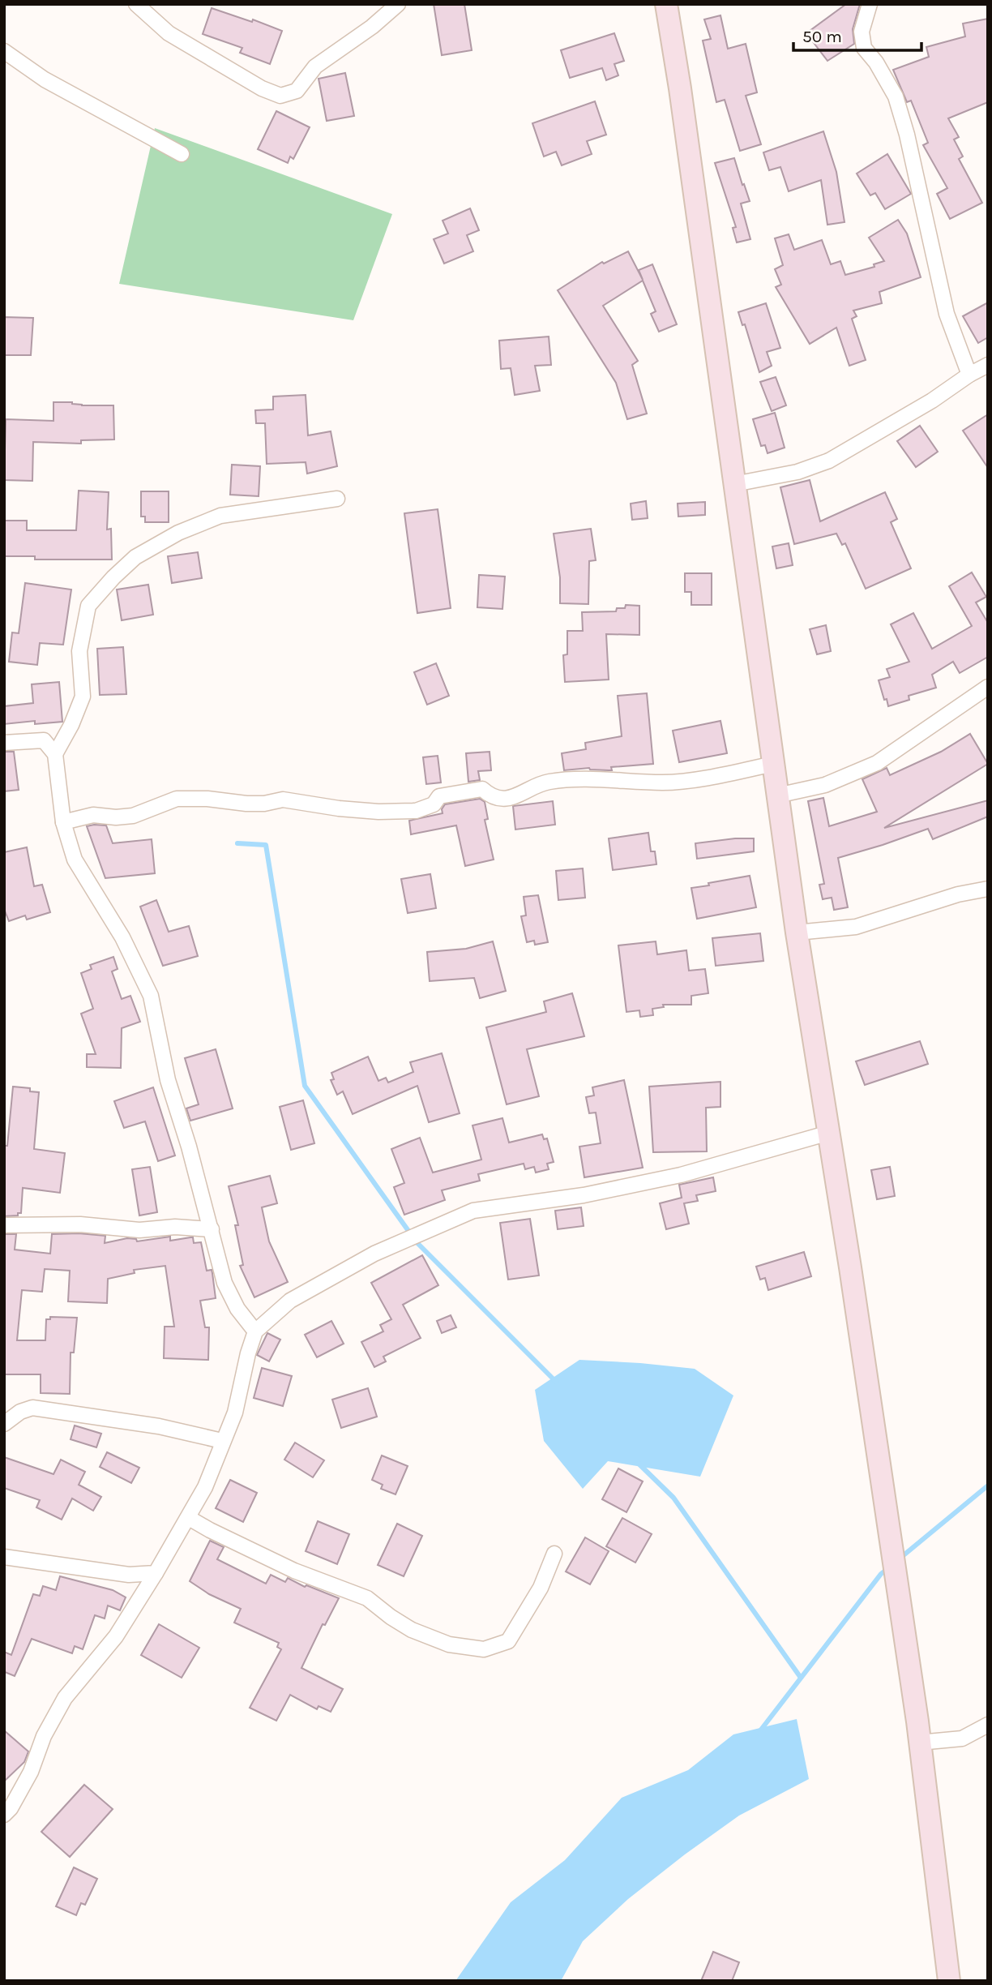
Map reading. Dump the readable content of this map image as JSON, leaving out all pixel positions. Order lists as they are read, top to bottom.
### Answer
{
  "scale_bar": "50 m"
}
